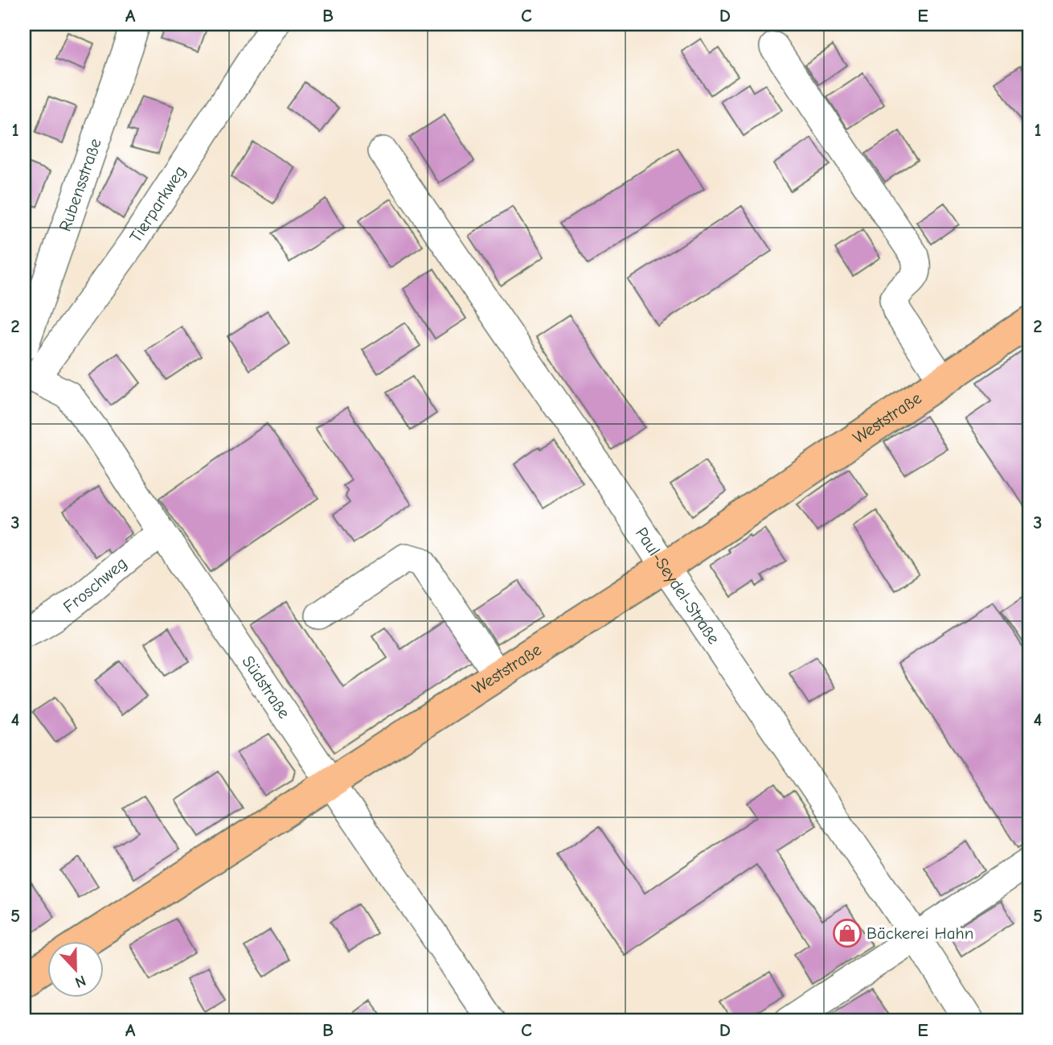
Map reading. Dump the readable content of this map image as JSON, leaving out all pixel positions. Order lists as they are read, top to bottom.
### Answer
{
  "streets": {
    "main road": ["Weststraße"],
    "street": [
      "Rubensstraße",
      "Tierparkweg",
      "Froschweg",
      "Paul-Seydel-Straße",
      "Südstraße"
    ]
  },
  "crossings": [
    ["Tierparkweg", "Südstraße"],
    ["Weststraße", "Paul-Seydel-Straße"],
    ["Weststraße", "Südstraße"],
    ["Froschweg", "Südstraße"]
  ],
  "places": {
    "shop": ["Bäckerei Hahn"]
  },
  "north": "bottom",
  "grid": {
    "columns": [
      "A",
      "B",
      "C",
      "D",
      "E"
    ],
    "rows": [
      "1",
      "2",
      "3",
      "4",
      "5"
    ]
  }
}
